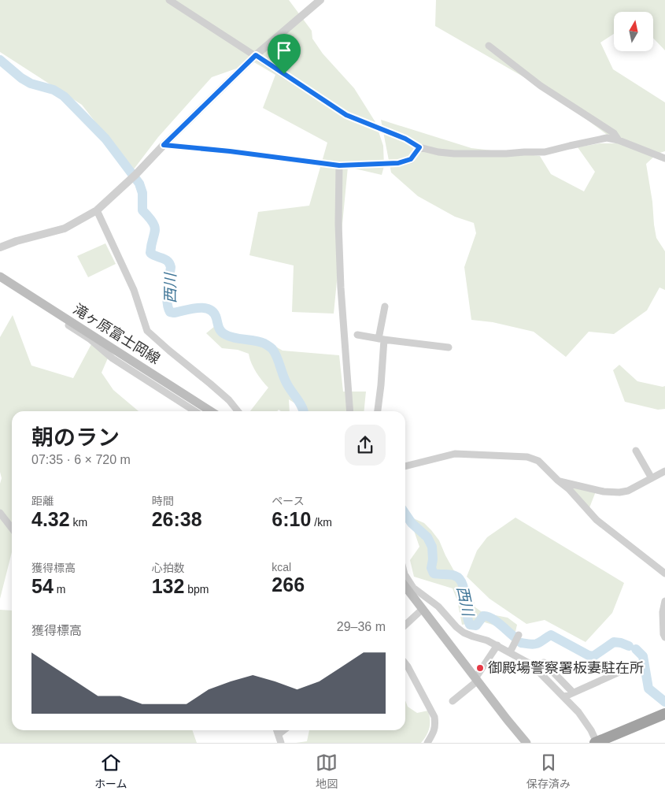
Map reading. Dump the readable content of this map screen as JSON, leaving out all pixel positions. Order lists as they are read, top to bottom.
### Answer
{
  "streets": {
    "main road": ["滝ヶ原富士岡線"]
  },
  "water": ["西川"],
  "places": ["御殿場警察署板妻駐在所"],
  "north": "top",
  "page": {
    "heading": ["朝のラン", "07:35 · 6 × 720 m"],
    "stats": [
      ["距離", "4.32 km"],
      ["時間", "26:38"],
      ["ペース", "6:10 /km"],
      ["獲得標高", "54 m"],
      ["心拍数", "132 bpm"],
      ["kcal", "266"]
    ],
    "chart": ["獲得標高", "29–36 m"],
    "tabs": ["ホーム", "地図", "保存済み"]
  }
}
